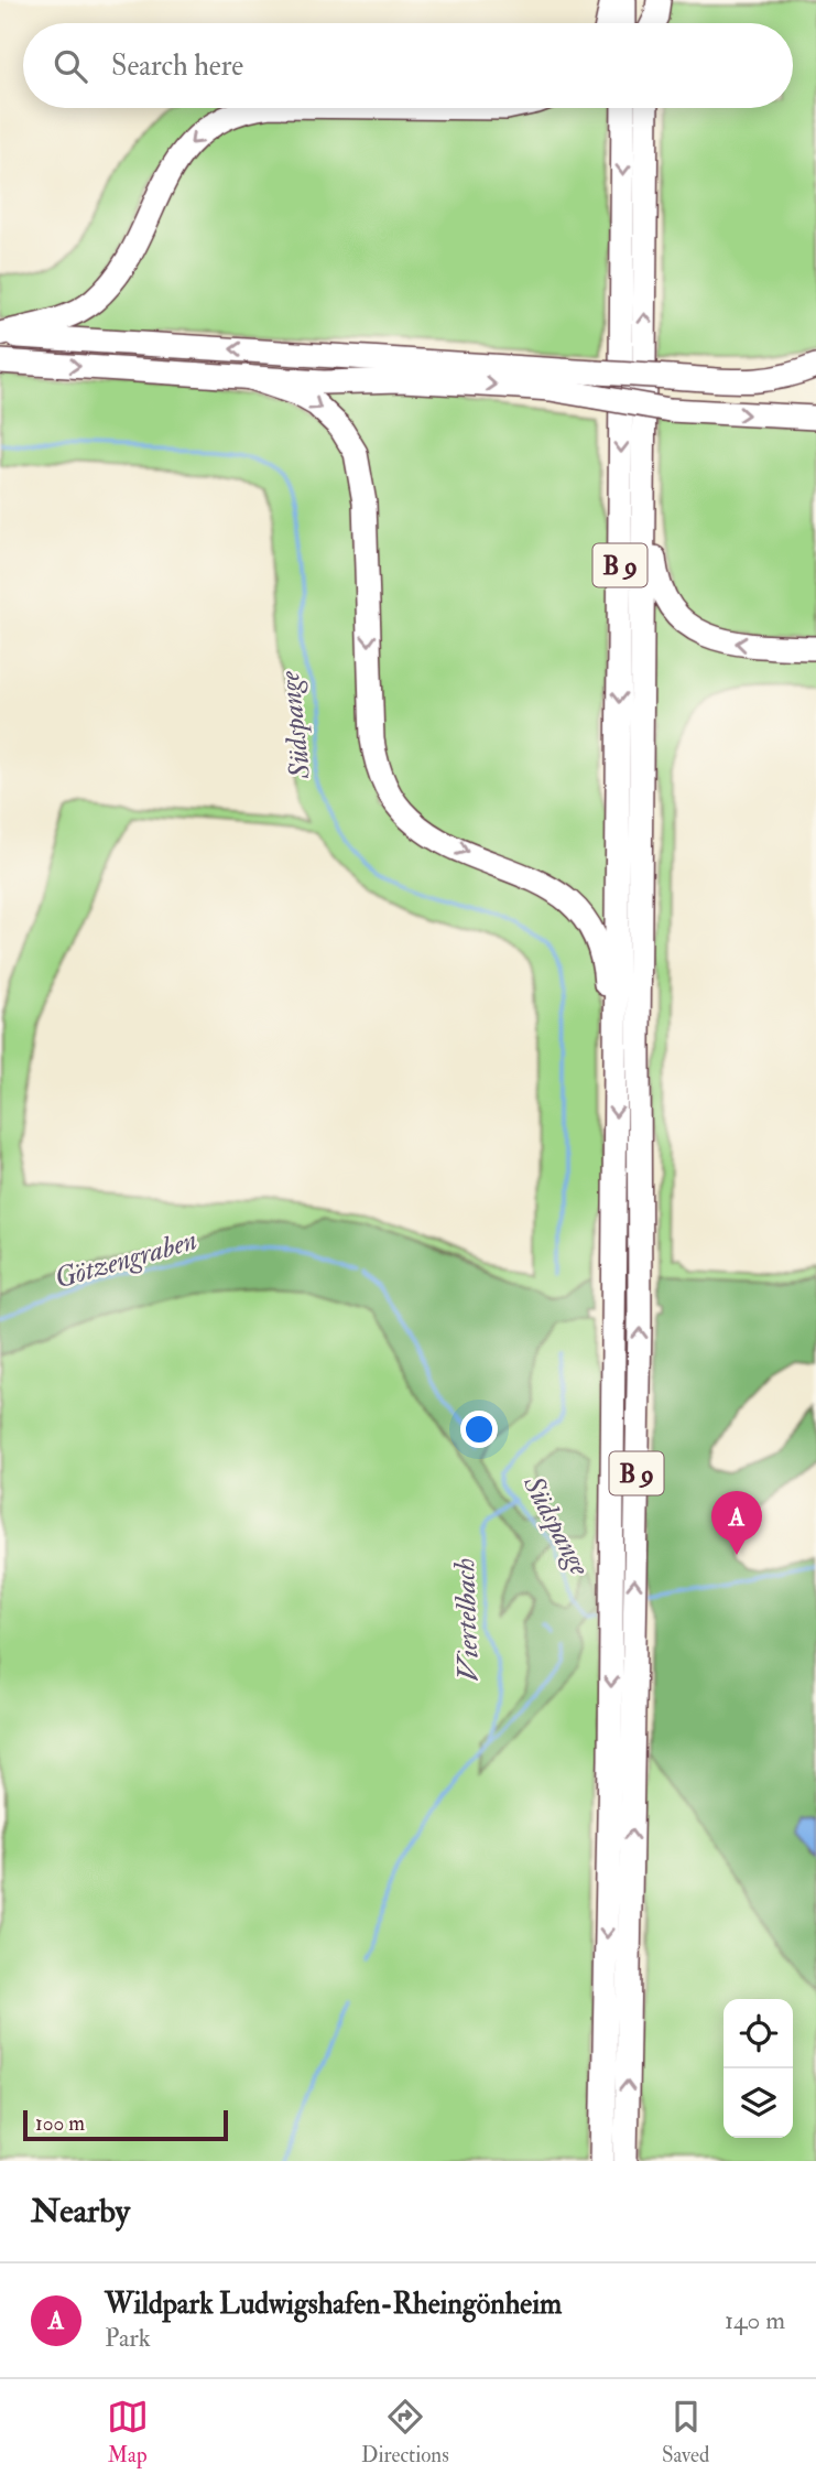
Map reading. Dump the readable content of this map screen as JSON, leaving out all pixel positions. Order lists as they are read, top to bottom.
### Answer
{
  "streets": {
    "highway": ["B 9"]
  },
  "water": ["Südspange", "Götzengraben", "Viertelbach"],
  "scale_bar": "100 m",
  "page": {
    "search": "Search here",
    "pins": "A",
    "scale": "100 m",
    "heading": "Nearby",
    "list": [
      {
        "mark": "A",
        "name": "Wildpark Ludwigshafen-Rheingönheim",
        "note": "Park",
        "value": "140 m"
      }
    ],
    "nav": ["Map", "Directions", "Saved"]
  }
}
